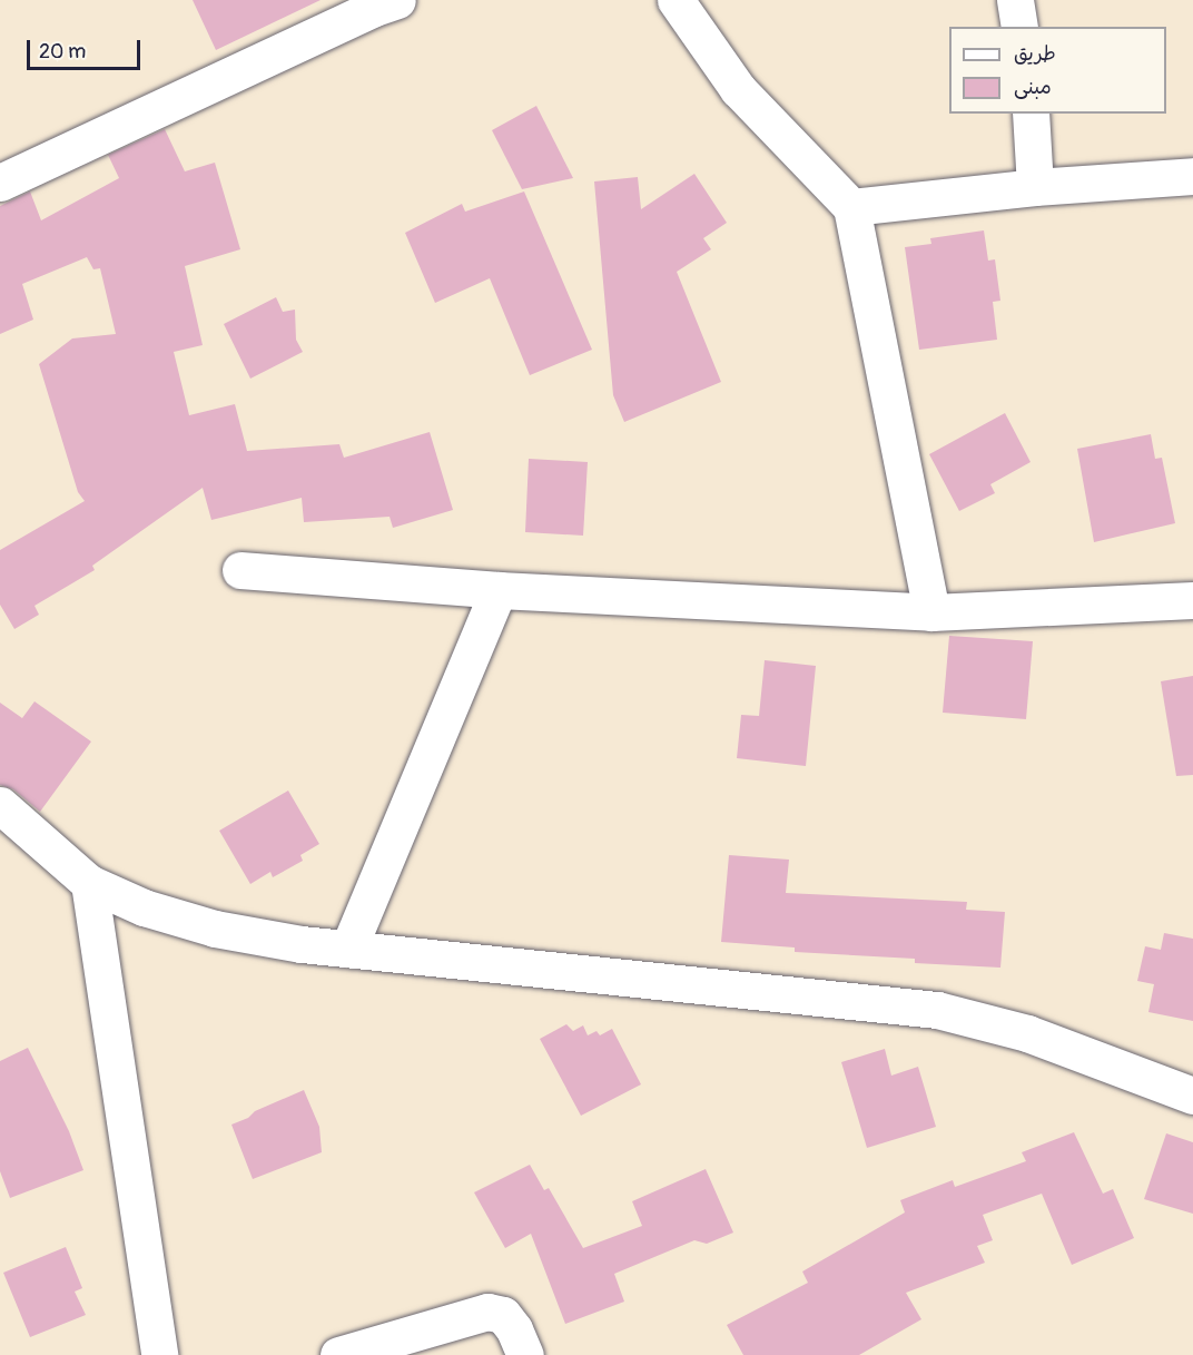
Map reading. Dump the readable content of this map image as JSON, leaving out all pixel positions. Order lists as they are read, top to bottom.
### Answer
{
  "legend": ["طريق", "مبنى"],
  "scale_bar": "20 m"
}
